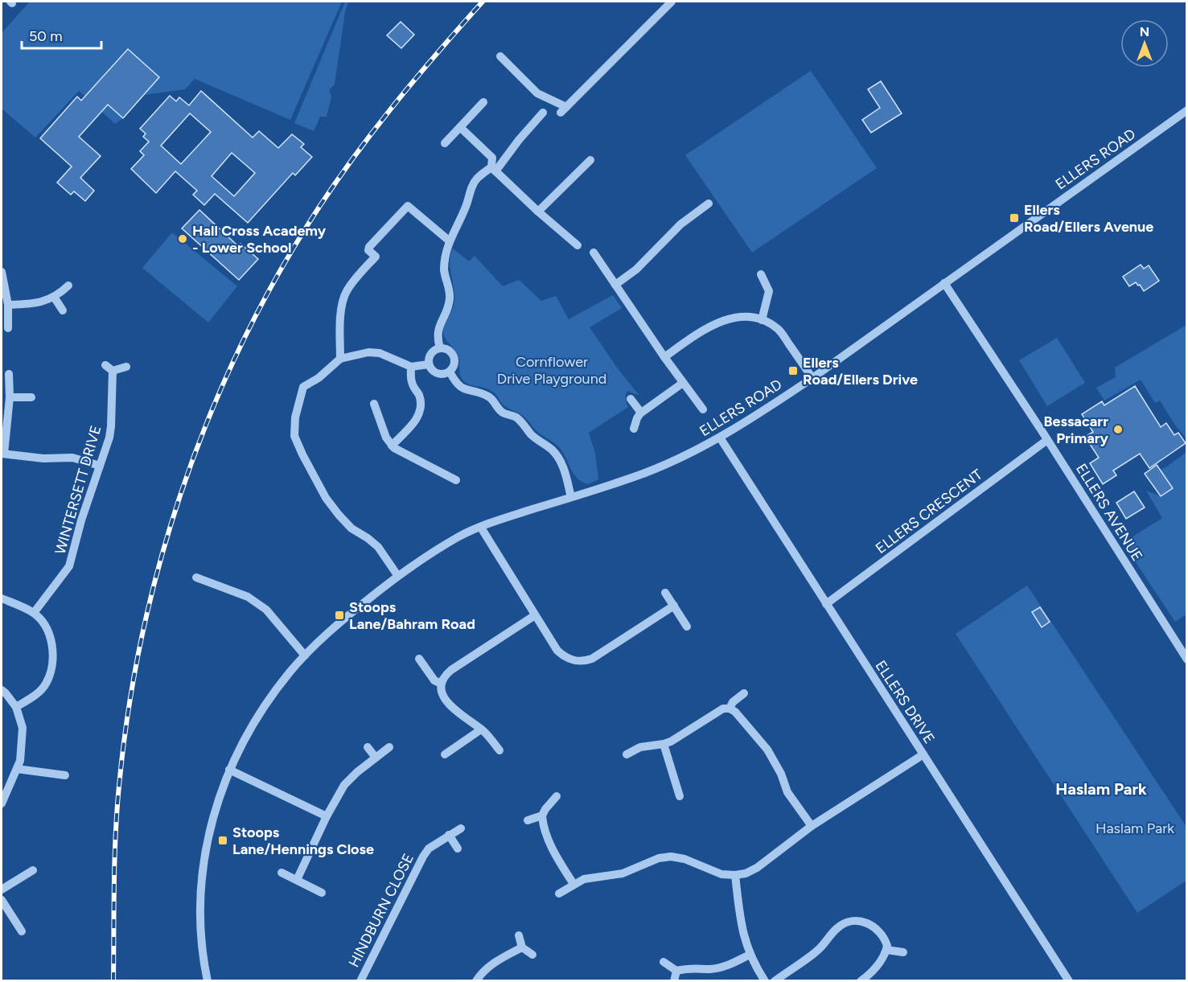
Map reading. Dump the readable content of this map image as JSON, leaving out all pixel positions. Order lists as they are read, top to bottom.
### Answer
{
  "streets": {
    "street": [
      "ELLERS ROAD",
      "WINTERSETT DRIVE",
      "ELLERS CRESCENT",
      "ELLERS AVENUE",
      "ELLERS DRIVE",
      "HINDBURN CLOSE"
    ]
  },
  "crossings": [
    ["ELLERS ROAD", "ELLERS AVENUE"],
    ["ELLERS ROAD", "ELLERS DRIVE"],
    ["ELLERS CRESCENT", "ELLERS AVENUE"],
    ["ELLERS CRESCENT", "ELLERS DRIVE"]
  ],
  "districts": ["Haslam Park"],
  "parks": ["Cornflower Drive Playground", "Haslam Park"],
  "places": {
    "transit": [
      "Ellers Road/Ellers Avenue",
      "Ellers Road/Ellers Drive",
      "Stoops Lane/Bahram Road",
      "Stoops Lane/Hennings Close"
    ],
    "other": ["Hall Cross Academy - Lower School", "Bessacarr Primary"]
  },
  "scale_bar": "50 m",
  "north": "top"
}
